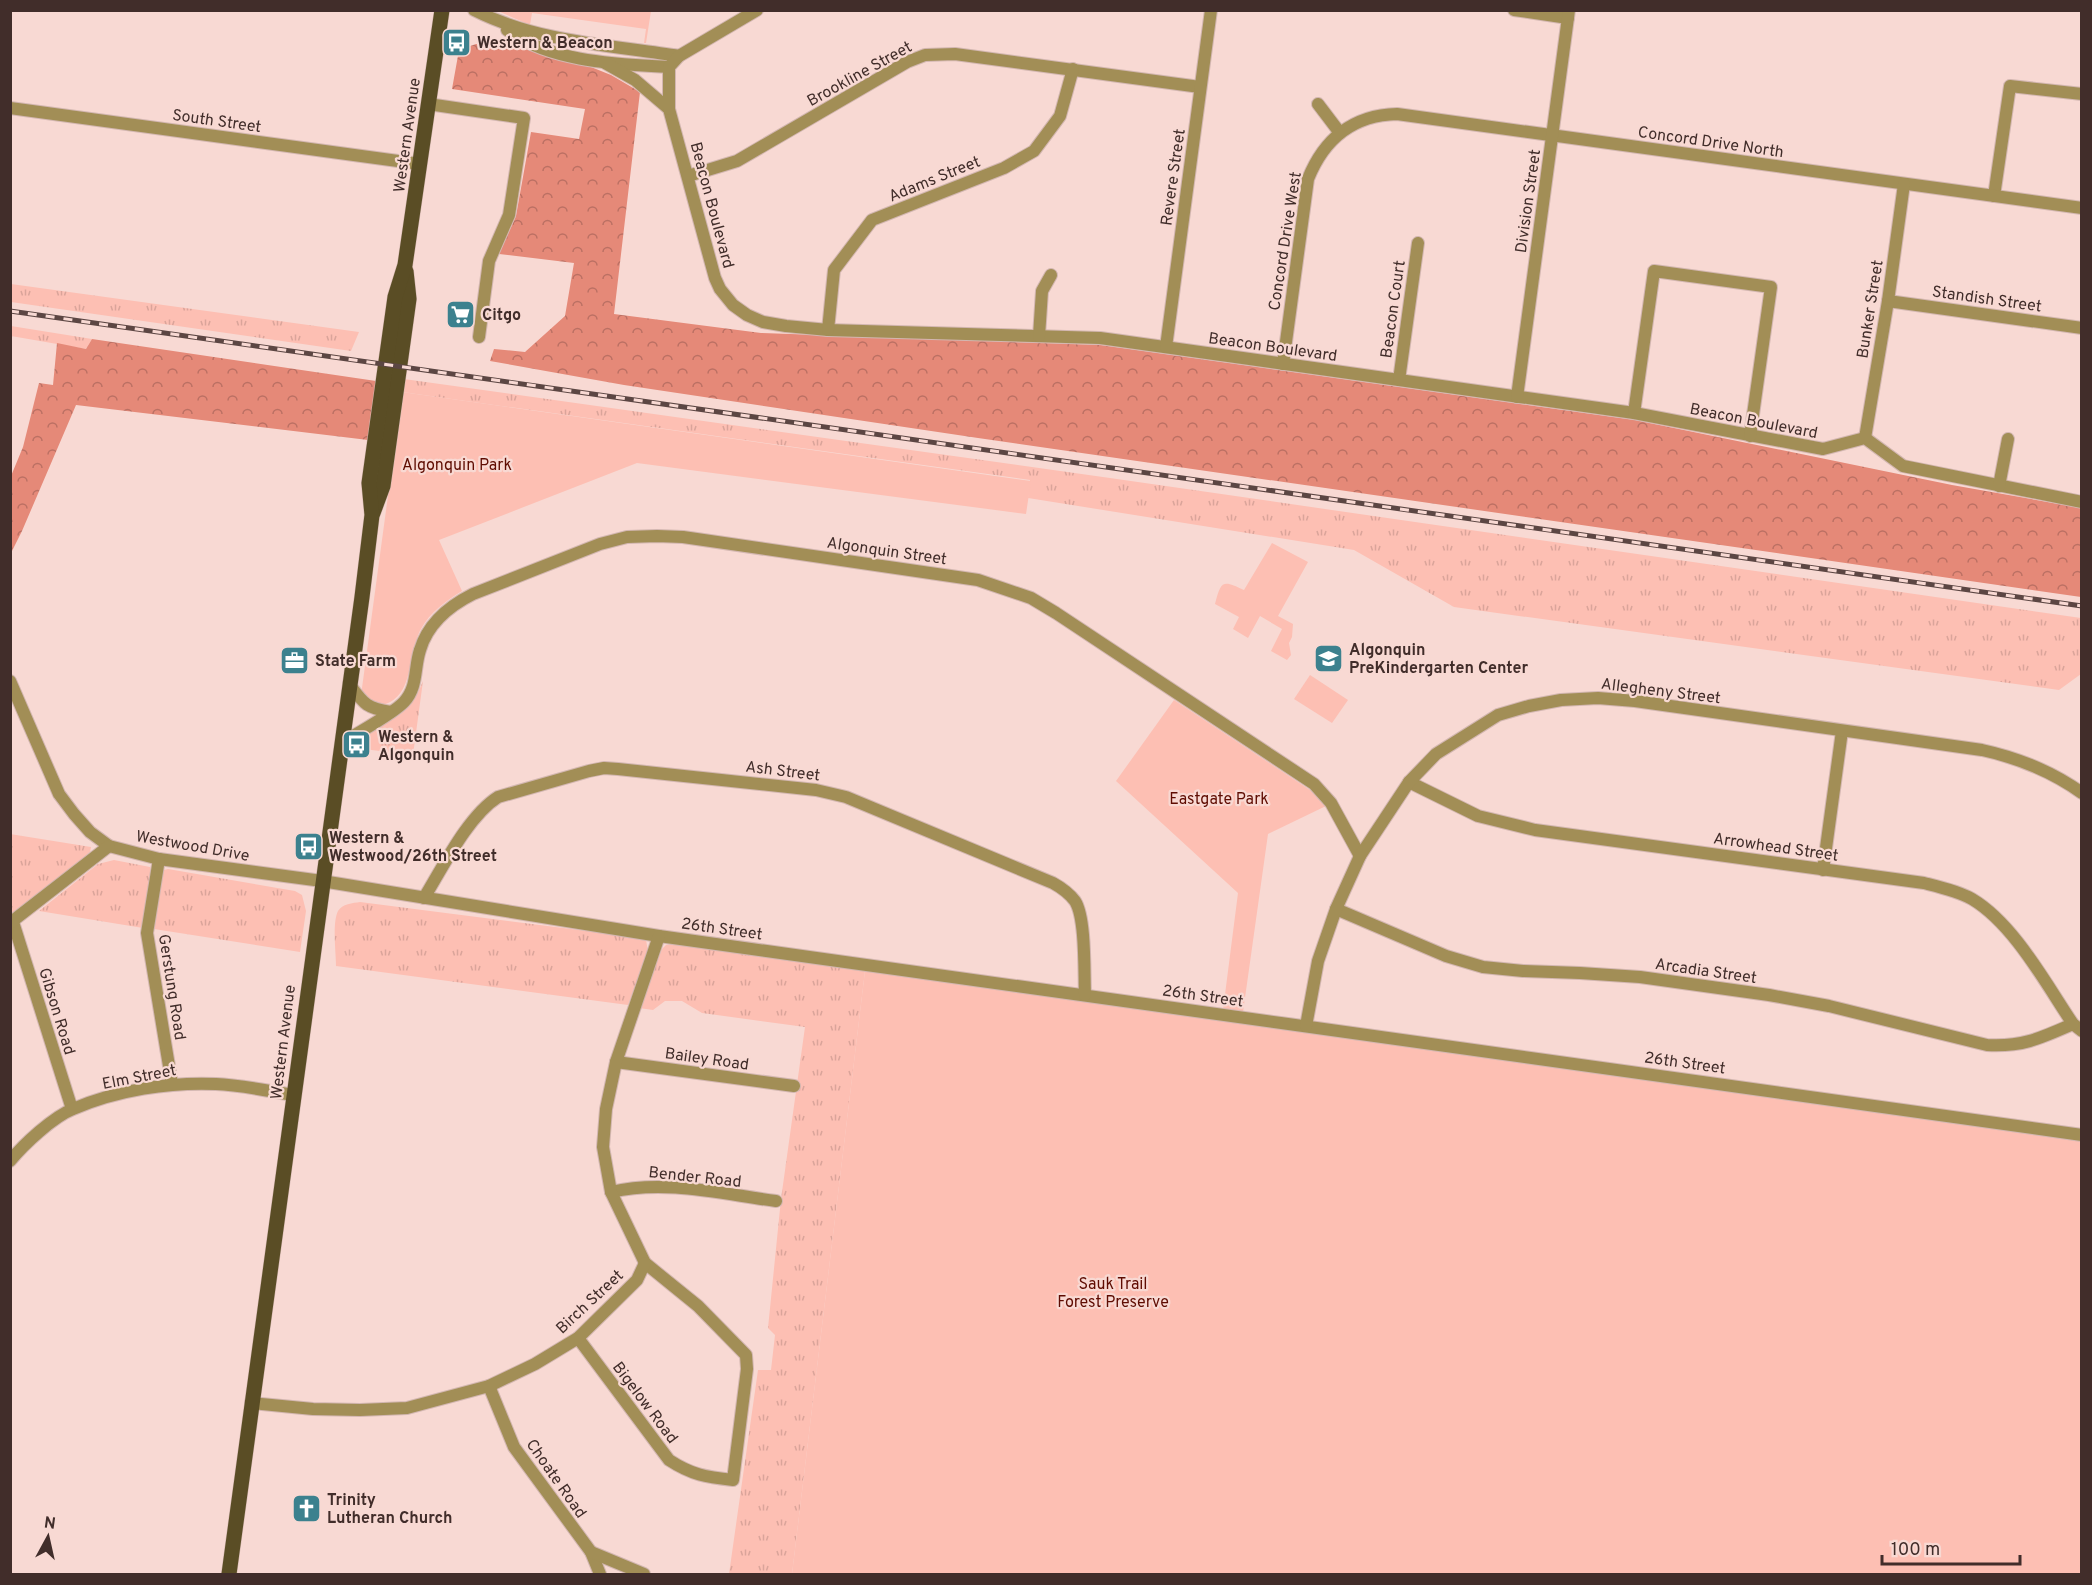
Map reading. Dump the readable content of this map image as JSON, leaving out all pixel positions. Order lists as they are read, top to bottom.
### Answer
{
  "streets": {
    "main road": ["Western Avenue"],
    "street": [
      "Brookline Street",
      "South Street",
      "Concord Drive North",
      "Revere Street",
      "Adams Street",
      "Division Street",
      "Beacon Boulevard",
      "Concord Drive West",
      "Standish Street",
      "Beacon Court",
      "Bunker Street",
      "Algonquin Street",
      "Allegheny Street",
      "Ash Street",
      "Westwood Drive",
      "Arrowhead Street",
      "26th Street",
      "Arcadia Street",
      "Gerstung Road",
      "Gibson Road",
      "Bailey Road",
      "Elm Street",
      "Bender Road",
      "Birch Street",
      "Bigelow Road",
      "Choate Road"
    ]
  },
  "crossings": [
    ["Brookline Street", "Revere Street"],
    ["Brookline Street", "Adams Street"],
    ["Brookline Street", "Beacon Boulevard"],
    ["South Street", "Western Avenue"],
    ["Western Avenue", "Algonquin Street"],
    ["Western Avenue", "Westwood Drive"],
    ["Western Avenue", "26th Street"],
    ["Western Avenue", "Elm Street"],
    ["Western Avenue", "Birch Street"],
    ["Concord Drive North", "Division Street"],
    ["Concord Drive North", "Concord Drive West"],
    ["Concord Drive North", "Bunker Street"],
    ["Revere Street", "Beacon Boulevard"],
    ["Adams Street", "Beacon Boulevard"],
    ["Division Street", "Beacon Boulevard"],
    ["Beacon Boulevard", "Concord Drive West"],
    ["Beacon Boulevard", "Beacon Court"],
    ["Beacon Boulevard", "Bunker Street"],
    ["Standish Street", "Bunker Street"],
    ["Algonquin Street", "Allegheny Street"],
    ["Allegheny Street", "Arrowhead Street"],
    ["Allegheny Street", "26th Street"],
    ["Allegheny Street", "Arcadia Street"],
    ["Ash Street", "26th Street"],
    ["Westwood Drive", "26th Street"],
    ["Westwood Drive", "Gerstung Road"],
    ["Arrowhead Street", "Arcadia Street"],
    ["26th Street", "Birch Street"],
    ["Gerstung Road", "Elm Street"],
    ["Gibson Road", "Elm Street"],
    ["Bailey Road", "Birch Street"],
    ["Bender Road", "Birch Street"],
    ["Birch Street", "Bigelow Road"],
    ["Birch Street", "Choate Road"]
  ],
  "parks": ["Algonquin Park", "Eastgate Park", "Sauk Trail Forest Preserve"],
  "places": {
    "bus stop": ["Western & Beacon", "Western & Algonquin", "Western & Westwood/26th Street"],
    "supermarket": ["Citgo"],
    "school or university": ["Algonquin PreKindergarten Center"],
    "office": ["State Farm"],
    "church": ["Trinity Lutheran Church"]
  },
  "scale_bar": "100 m",
  "north": "top"
}
